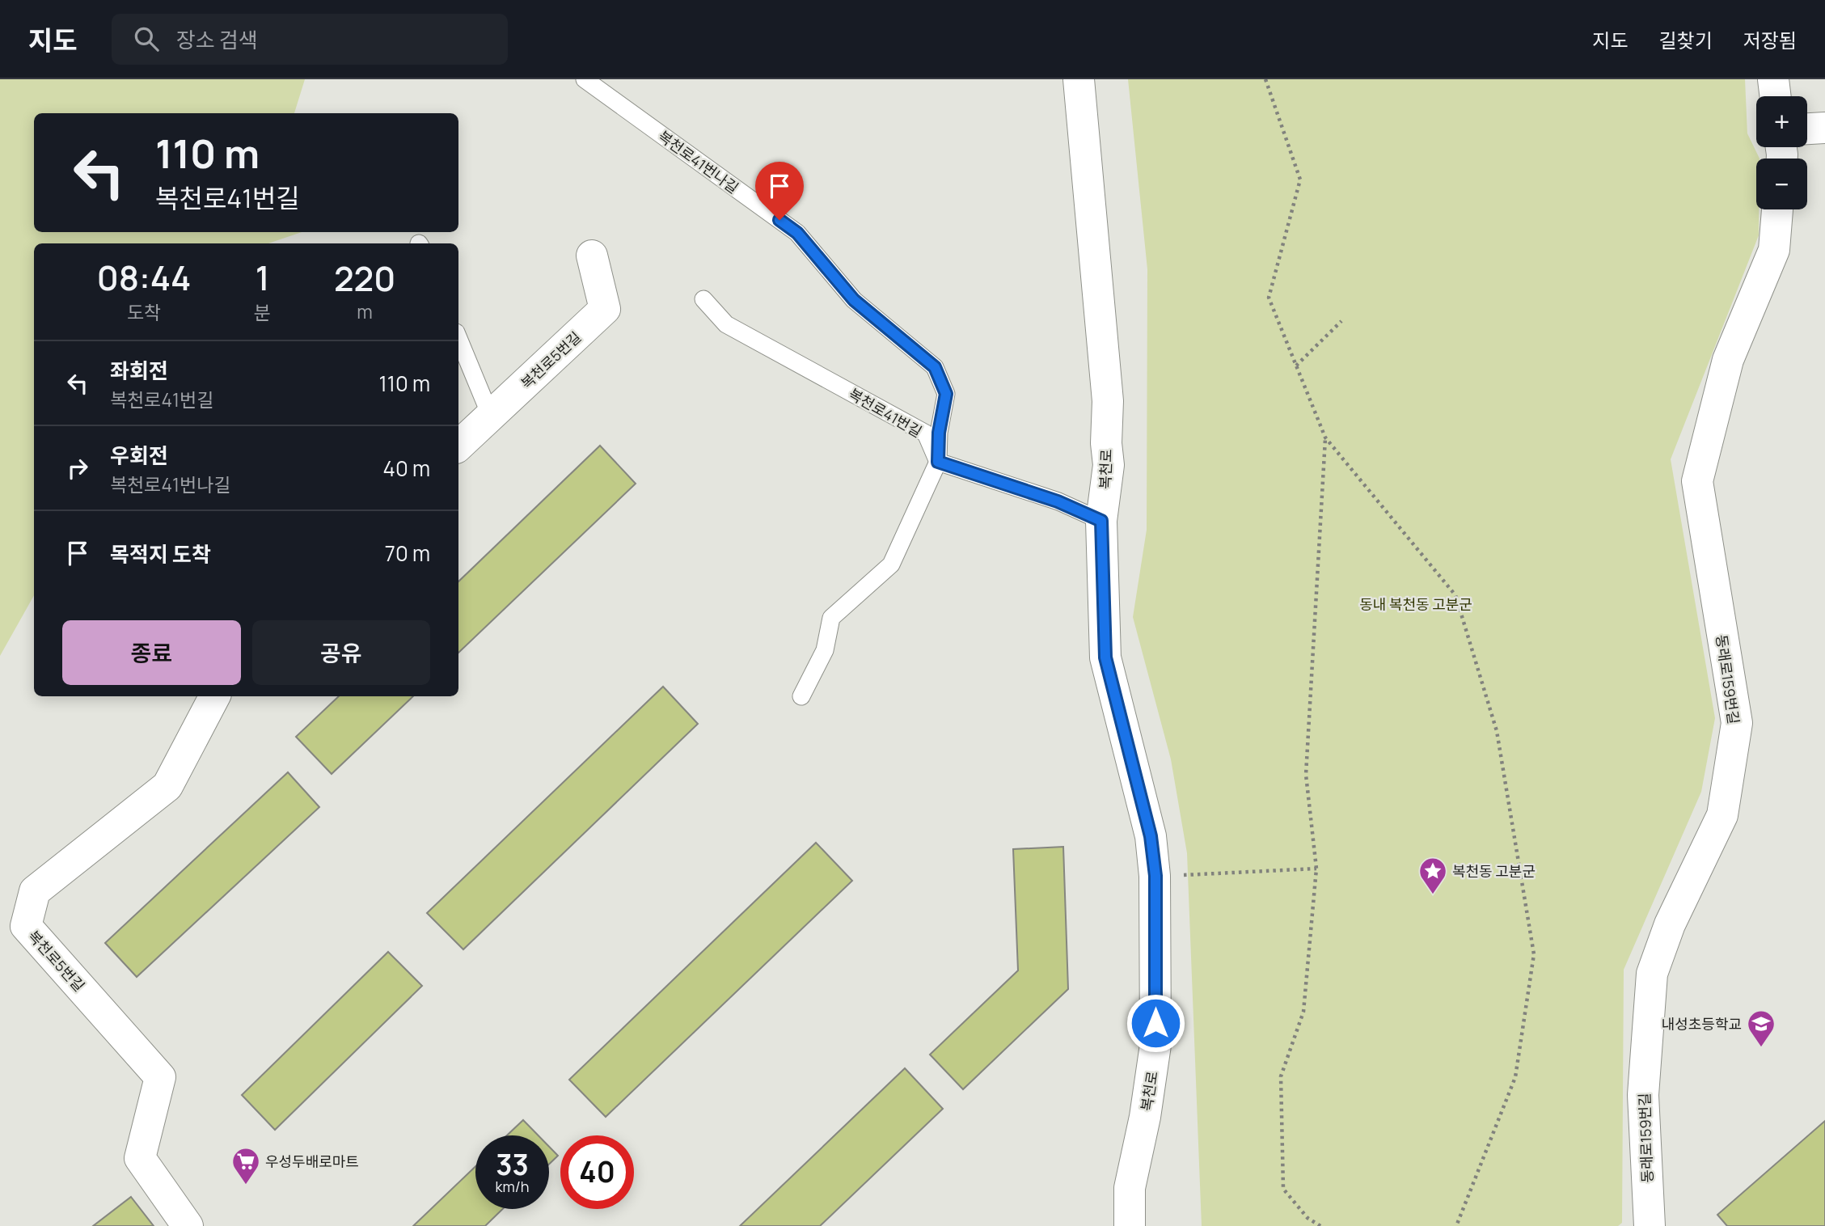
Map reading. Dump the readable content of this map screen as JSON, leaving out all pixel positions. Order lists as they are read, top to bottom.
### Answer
{
  "streets": {
    "street": ["복천로5번길", "복천로", "동래로159번길"],
    "lane": ["복천로41번나길", "복천로41번길"]
  },
  "crossings": [
    ["복천로41번나길", "복천로41번길"]
  ],
  "parks": ["동내 복천동 고분군"],
  "places": {
    "place": ["복천동 고분군"],
    "school or university": ["내성초등학교"],
    "supermarket": ["우성두배로마트"]
  },
  "page": {
    "header": "지도",
    "search": "장소 검색",
    "nav": ["지도", "길찾기", "저장됨"],
    "map_buttons": ["+", "−"],
    "turn": ["110 m", "복천로41번길"],
    "eta": [
      "08:44",
      "도착",
      "1",
      "분",
      "220",
      "m"
    ],
    "list": [
      {
        "name": "좌회전",
        "note": "복천로41번길",
        "value": "110 m"
      },
      {
        "name": "우회전",
        "note": "복천로41번나길",
        "value": "40 m"
      },
      {
        "name": "목적지 도착",
        "value": "70 m"
      }
    ],
    "buttons": ["종료", "공유"],
    "speed": "33 km/h",
    "limit": "40"
  }
}
